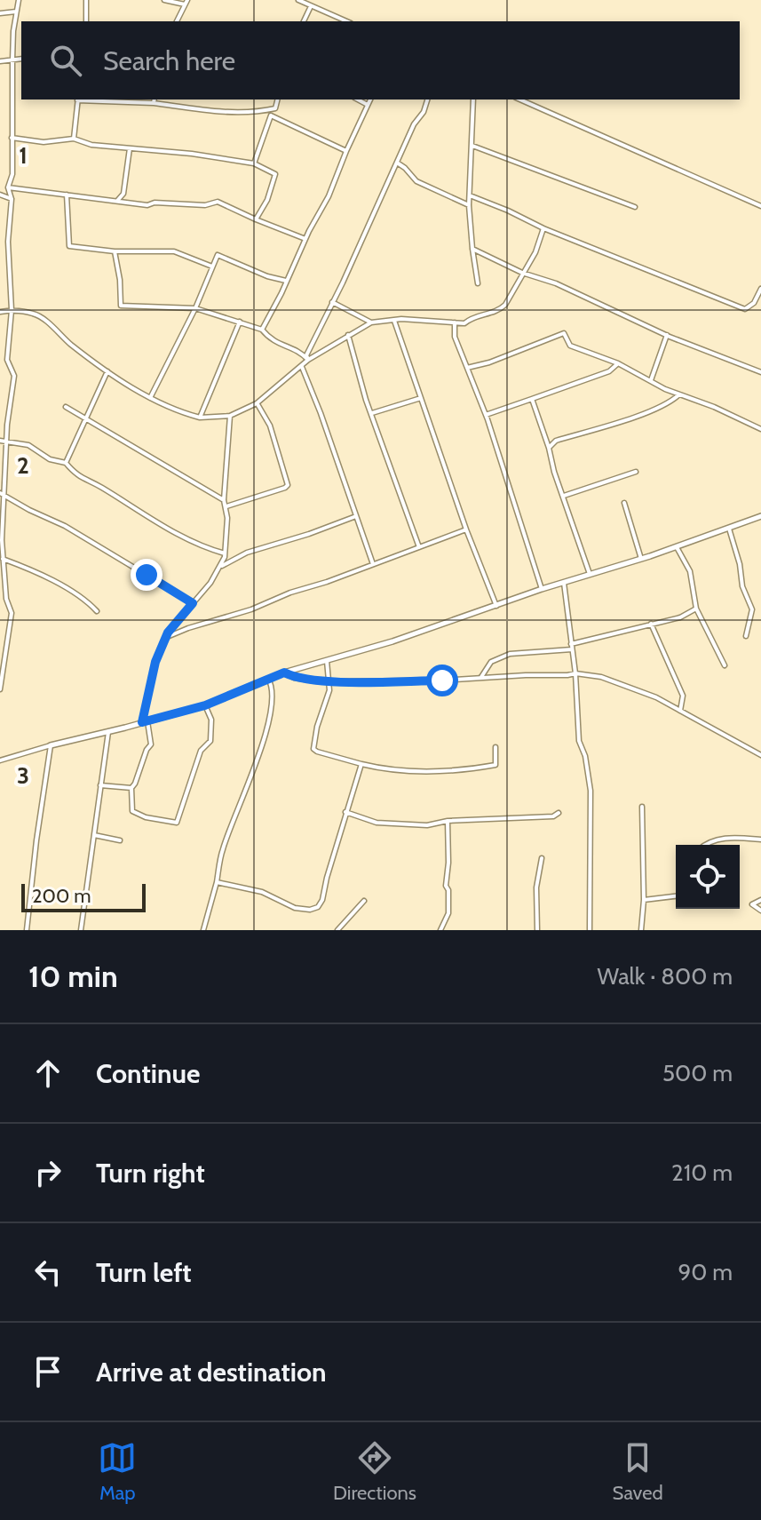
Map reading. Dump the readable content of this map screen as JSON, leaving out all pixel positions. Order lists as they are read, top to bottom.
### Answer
{
  "scale_bar": "200 m",
  "page": {
    "search": "Search here",
    "scale": "200 m",
    "heading": ["10 min", "Walk · 800 m"],
    "list": [
      ["Continue", "500 m"],
      ["Turn right", "210 m"],
      ["Turn left", "90 m"],
      "Arrive at destination"
    ],
    "nav": ["Map", "Directions", "Saved"]
  },
  "grid": {
    "rows": ["1", "2", "3"]
  }
}
